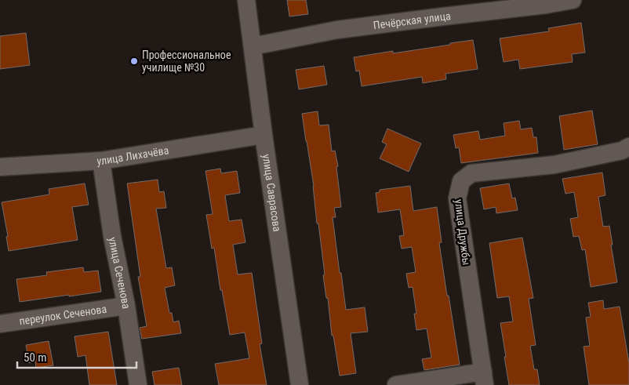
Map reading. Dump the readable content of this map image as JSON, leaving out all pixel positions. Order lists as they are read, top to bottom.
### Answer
{
  "streets": {
    "street": [
      "Печёрская улица",
      "улица Лихачёва",
      "улица Саврасова",
      "улица Дружбы",
      "улица Сеченова",
      "переулок Сеченова"
    ]
  },
  "crossings": [
    ["Печёрская улица", "улица Саврасова"],
    ["улица Лихачёва", "улица Саврасова"],
    ["улица Лихачёва", "улица Сеченова"],
    ["улица Сеченова", "переулок Сеченова"]
  ],
  "places": ["Профессиональное училище №30"],
  "scale_bar": "50 m"
}
